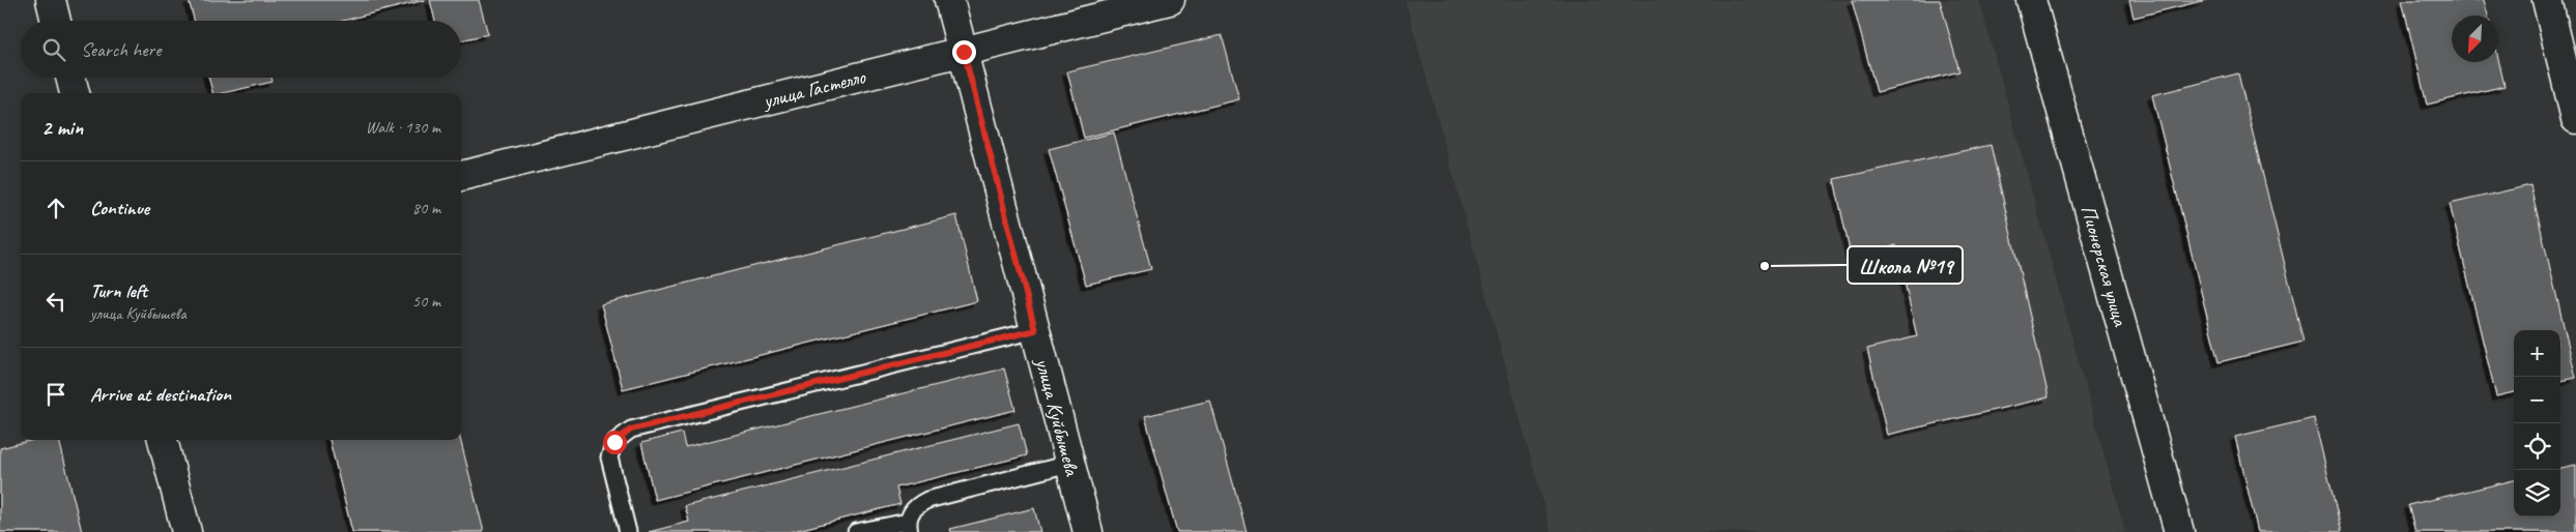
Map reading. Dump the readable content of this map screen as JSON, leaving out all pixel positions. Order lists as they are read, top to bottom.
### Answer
{
  "streets": {
    "street": ["улица Гастелло", "Пионерская улица", "улица Куйбышева"]
  },
  "crossings": [
    ["улица Гастелло", "улица Куйбышева"]
  ],
  "places": ["Школа №19"],
  "north": "bottom left",
  "page": {
    "search": "Search here",
    "heading": ["2 min", "Walk · 130 m"],
    "list": [
      ["Continue", "80 m"],
      ["Turn left", "улица Куйбышева", "50 m"],
      "Arrive at destination"
    ],
    "map_buttons": ["+", "−"]
  }
}
